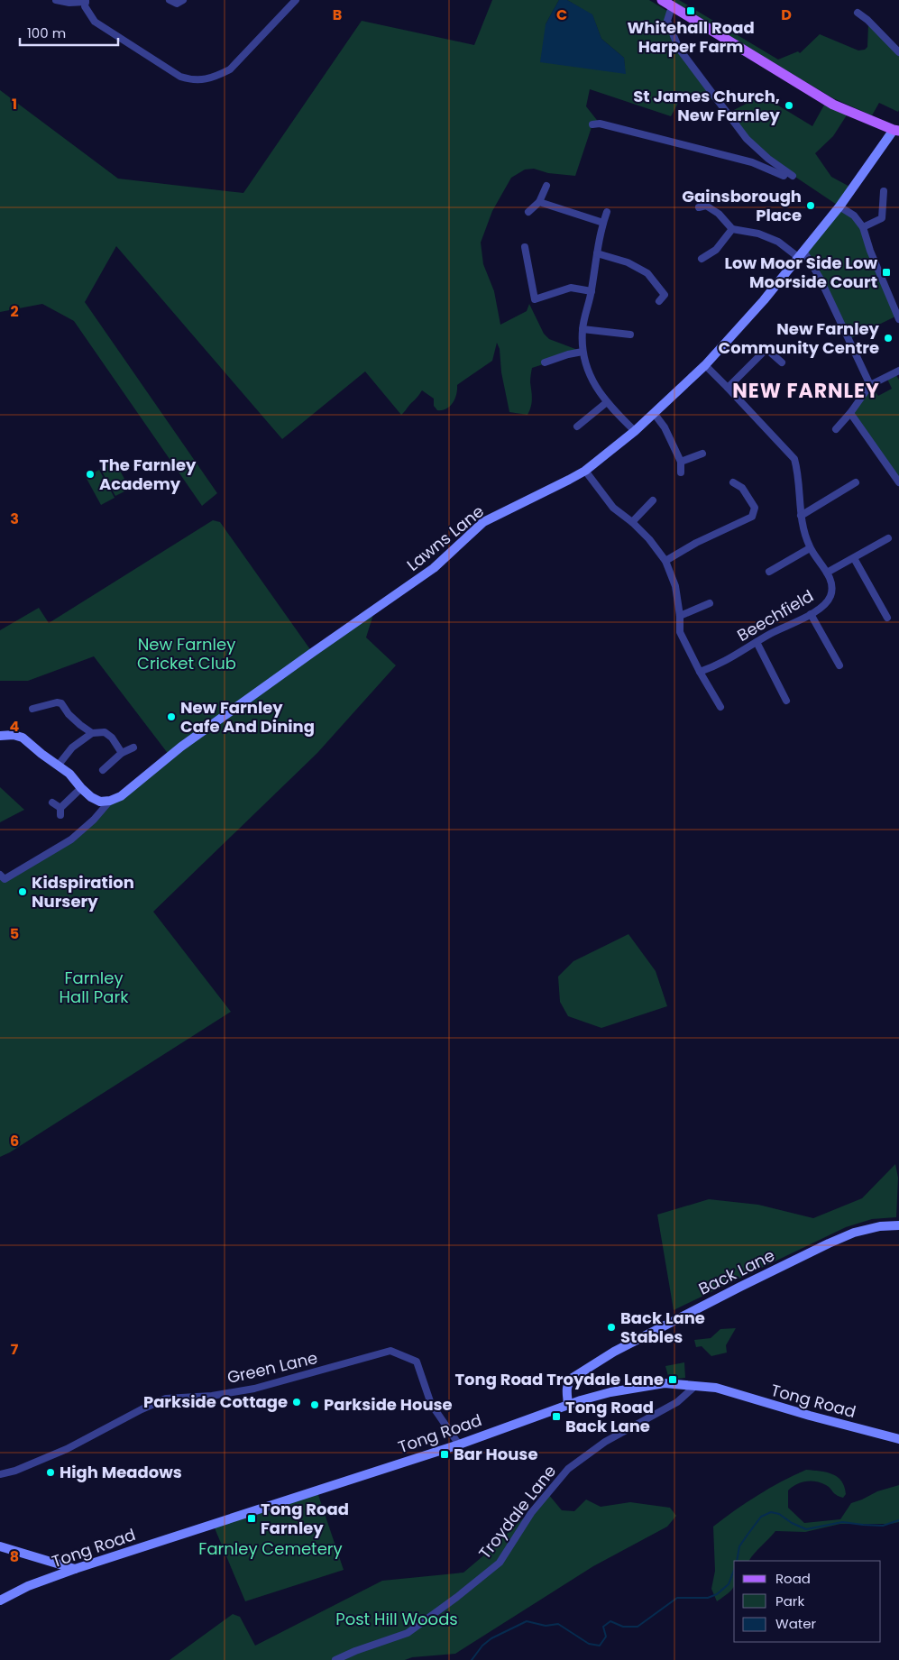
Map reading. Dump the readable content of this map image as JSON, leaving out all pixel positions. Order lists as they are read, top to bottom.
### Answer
{
  "streets": {
    "street": [
      "Lawns Lane",
      "Beechfield",
      "Back Lane",
      "Green Lane",
      "Tong Road",
      "Troydale Lane"
    ]
  },
  "crossings": [
    ["Lawns Lane", "Beechfield"],
    ["Back Lane", "Tong Road"],
    ["Green Lane", "Tong Road"],
    ["Tong Road", "Troydale Lane"]
  ],
  "districts": ["NEW FARNLEY"],
  "parks": [
    "New Farnley Cricket Club",
    "Farnley Hall Park",
    "Farnley Cemetery",
    "Post Hill Woods"
  ],
  "places": {
    "transit": [
      "Whitehall Road Harper Farm",
      "Low Moor Side Low Moorside Court",
      "Tong Road Troydale Lane",
      "Tong Road Back Lane",
      "Bar House",
      "Tong Road Farnley"
    ],
    "other": [
      "St James Church, New Farnley",
      "Gainsborough Place",
      "New Farnley Community Centre",
      "The Farnley Academy",
      "New Farnley Cafe And Dining",
      "Kidspiration Nursery",
      "Back Lane Stables",
      "Parkside Cottage",
      "Parkside House",
      "High Meadows"
    ]
  },
  "legend": ["Road", "Park", "Water"],
  "scale_bar": "100 m",
  "grid": {
    "columns": ["B", "C", "D"],
    "rows": [
      "1",
      "2",
      "3",
      "4",
      "5",
      "6",
      "7",
      "8"
    ]
  }
}
